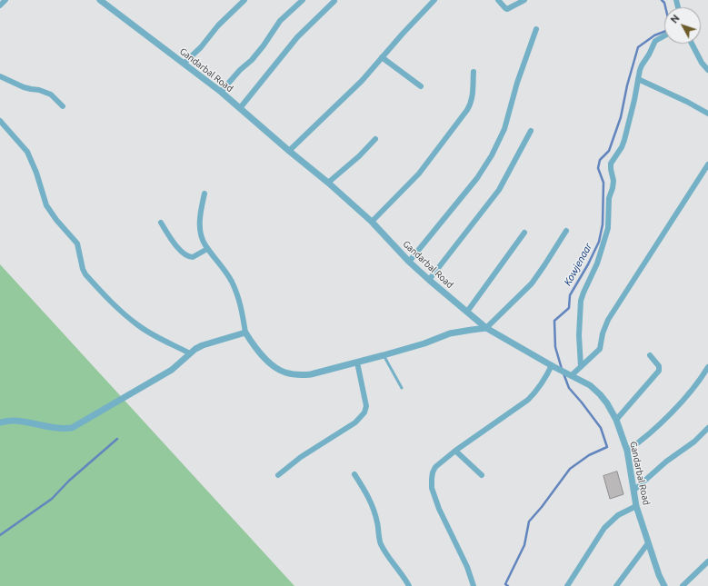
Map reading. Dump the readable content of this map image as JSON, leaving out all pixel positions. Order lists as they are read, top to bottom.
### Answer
{
  "streets": {
    "street": ["Gandarbal Road"]
  },
  "water": ["Kowjenaar"],
  "north": "top left"
}
